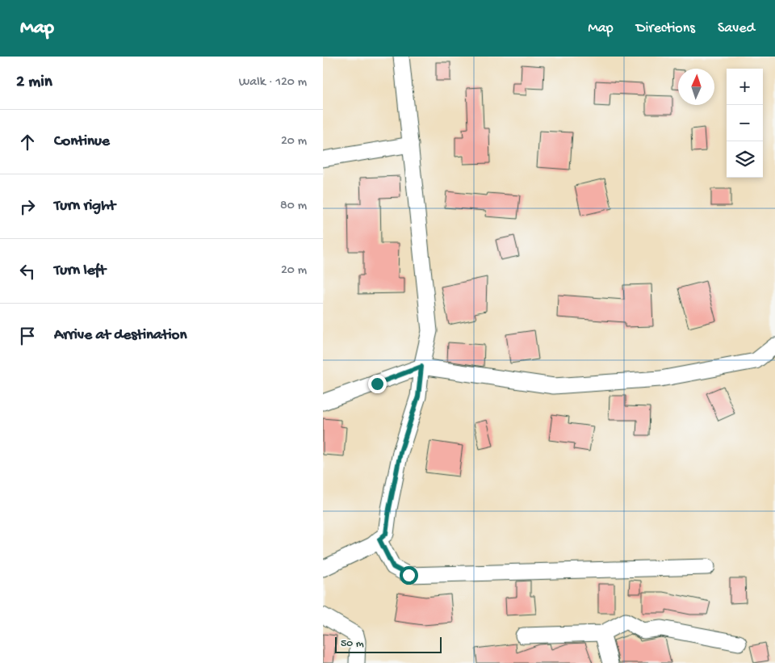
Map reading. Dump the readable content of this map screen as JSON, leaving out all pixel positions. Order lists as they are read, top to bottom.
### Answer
{
  "scale_bar": "50 m",
  "north": "top",
  "page": {
    "header": "Map",
    "nav": ["Map", "Directions", "Saved"],
    "heading": ["2 min", "Walk · 120 m"],
    "map_buttons": ["+", "−"],
    "list": [
      ["Continue", "20 m"],
      ["Turn right", "80 m"],
      ["Turn left", "20 m"],
      "Arrive at destination"
    ],
    "scale": "50 m"
  }
}
